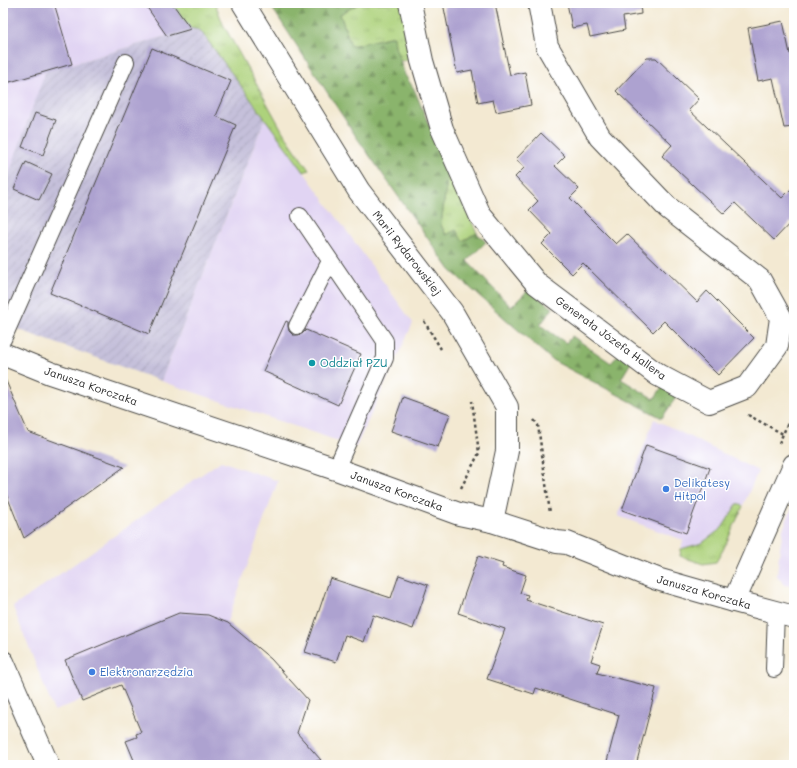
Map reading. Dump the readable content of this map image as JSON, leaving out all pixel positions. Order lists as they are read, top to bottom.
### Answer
{
  "streets": {
    "street": ["Marii Rydarowskiej", "Generała Józefa Hallera", "Janusza Korczaka"]
  },
  "crossings": [
    ["Marii Rydarowskiej", "Janusza Korczaka"]
  ],
  "places": ["Oddział PZU", "Delikatesy Hitpol", "Elektronarzędzia"]
}
